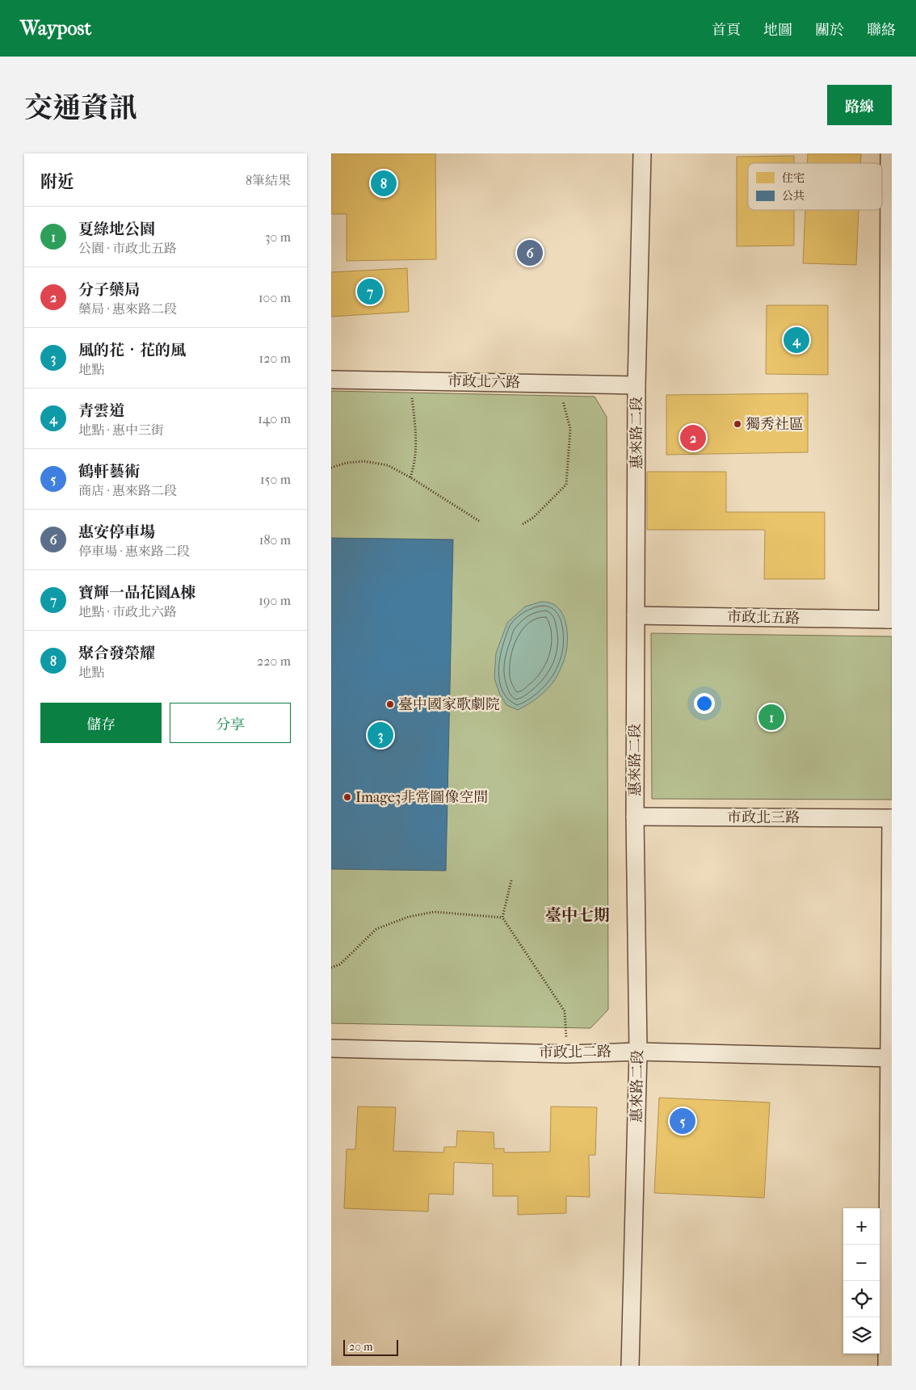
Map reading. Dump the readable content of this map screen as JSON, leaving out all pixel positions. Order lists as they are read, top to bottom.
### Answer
{
  "streets": {
    "street": [
      "市政北六路",
      "惠來路二段",
      "市政北五路",
      "市政北三路",
      "市政北二路"
    ]
  },
  "crossings": [
    ["市政北六路", "惠來路二段"],
    ["惠來路二段", "市政北五路"],
    ["惠來路二段", "市政北三路"],
    ["惠來路二段", "市政北二路"]
  ],
  "districts": ["臺中七期"],
  "places": ["獨秀社區", "臺中國家歌劇院", "Image3非常圖像空間"],
  "legend": ["住宅", "公共"],
  "scale_bar": "20 m",
  "page": {
    "header": "Waypost",
    "nav": [
      "首頁",
      "地圖",
      "關於",
      "聯絡"
    ],
    "title": "交通資訊",
    "buttons": [
      "路線",
      ["儲存", "分享"]
    ],
    "heading": ["附近", "8筆結果"],
    "pins": [
      "8",
      "6",
      "7",
      "4",
      "2",
      "1",
      "3",
      "5"
    ],
    "list": [
      {
        "mark": "1",
        "name": "夏綠地公園",
        "note": "公園 · 市政北五路",
        "value": "30 m"
      },
      {
        "mark": "2",
        "name": "分子藥局",
        "note": "藥局 · 惠來路二段",
        "value": "100 m"
      },
      {
        "mark": "3",
        "name": "風的花‧花的風",
        "note": "地點",
        "value": "120 m"
      },
      {
        "mark": "4",
        "name": "青雲道",
        "note": "地點 · 惠中三街",
        "value": "140 m"
      },
      {
        "mark": "5",
        "name": "鶴軒藝術",
        "note": "商店 · 惠來路二段",
        "value": "150 m"
      },
      {
        "mark": "6",
        "name": "惠安停車場",
        "note": "停車場 · 惠來路二段",
        "value": "180 m"
      },
      {
        "mark": "7",
        "name": "寶輝一品花園A棟",
        "note": "地點 · 市政北六路",
        "value": "190 m"
      },
      {
        "mark": "8",
        "name": "聚合發榮耀",
        "note": "地點",
        "value": "220 m"
      }
    ],
    "map_buttons": ["+", "−"],
    "scale": "20 m"
  }
}
